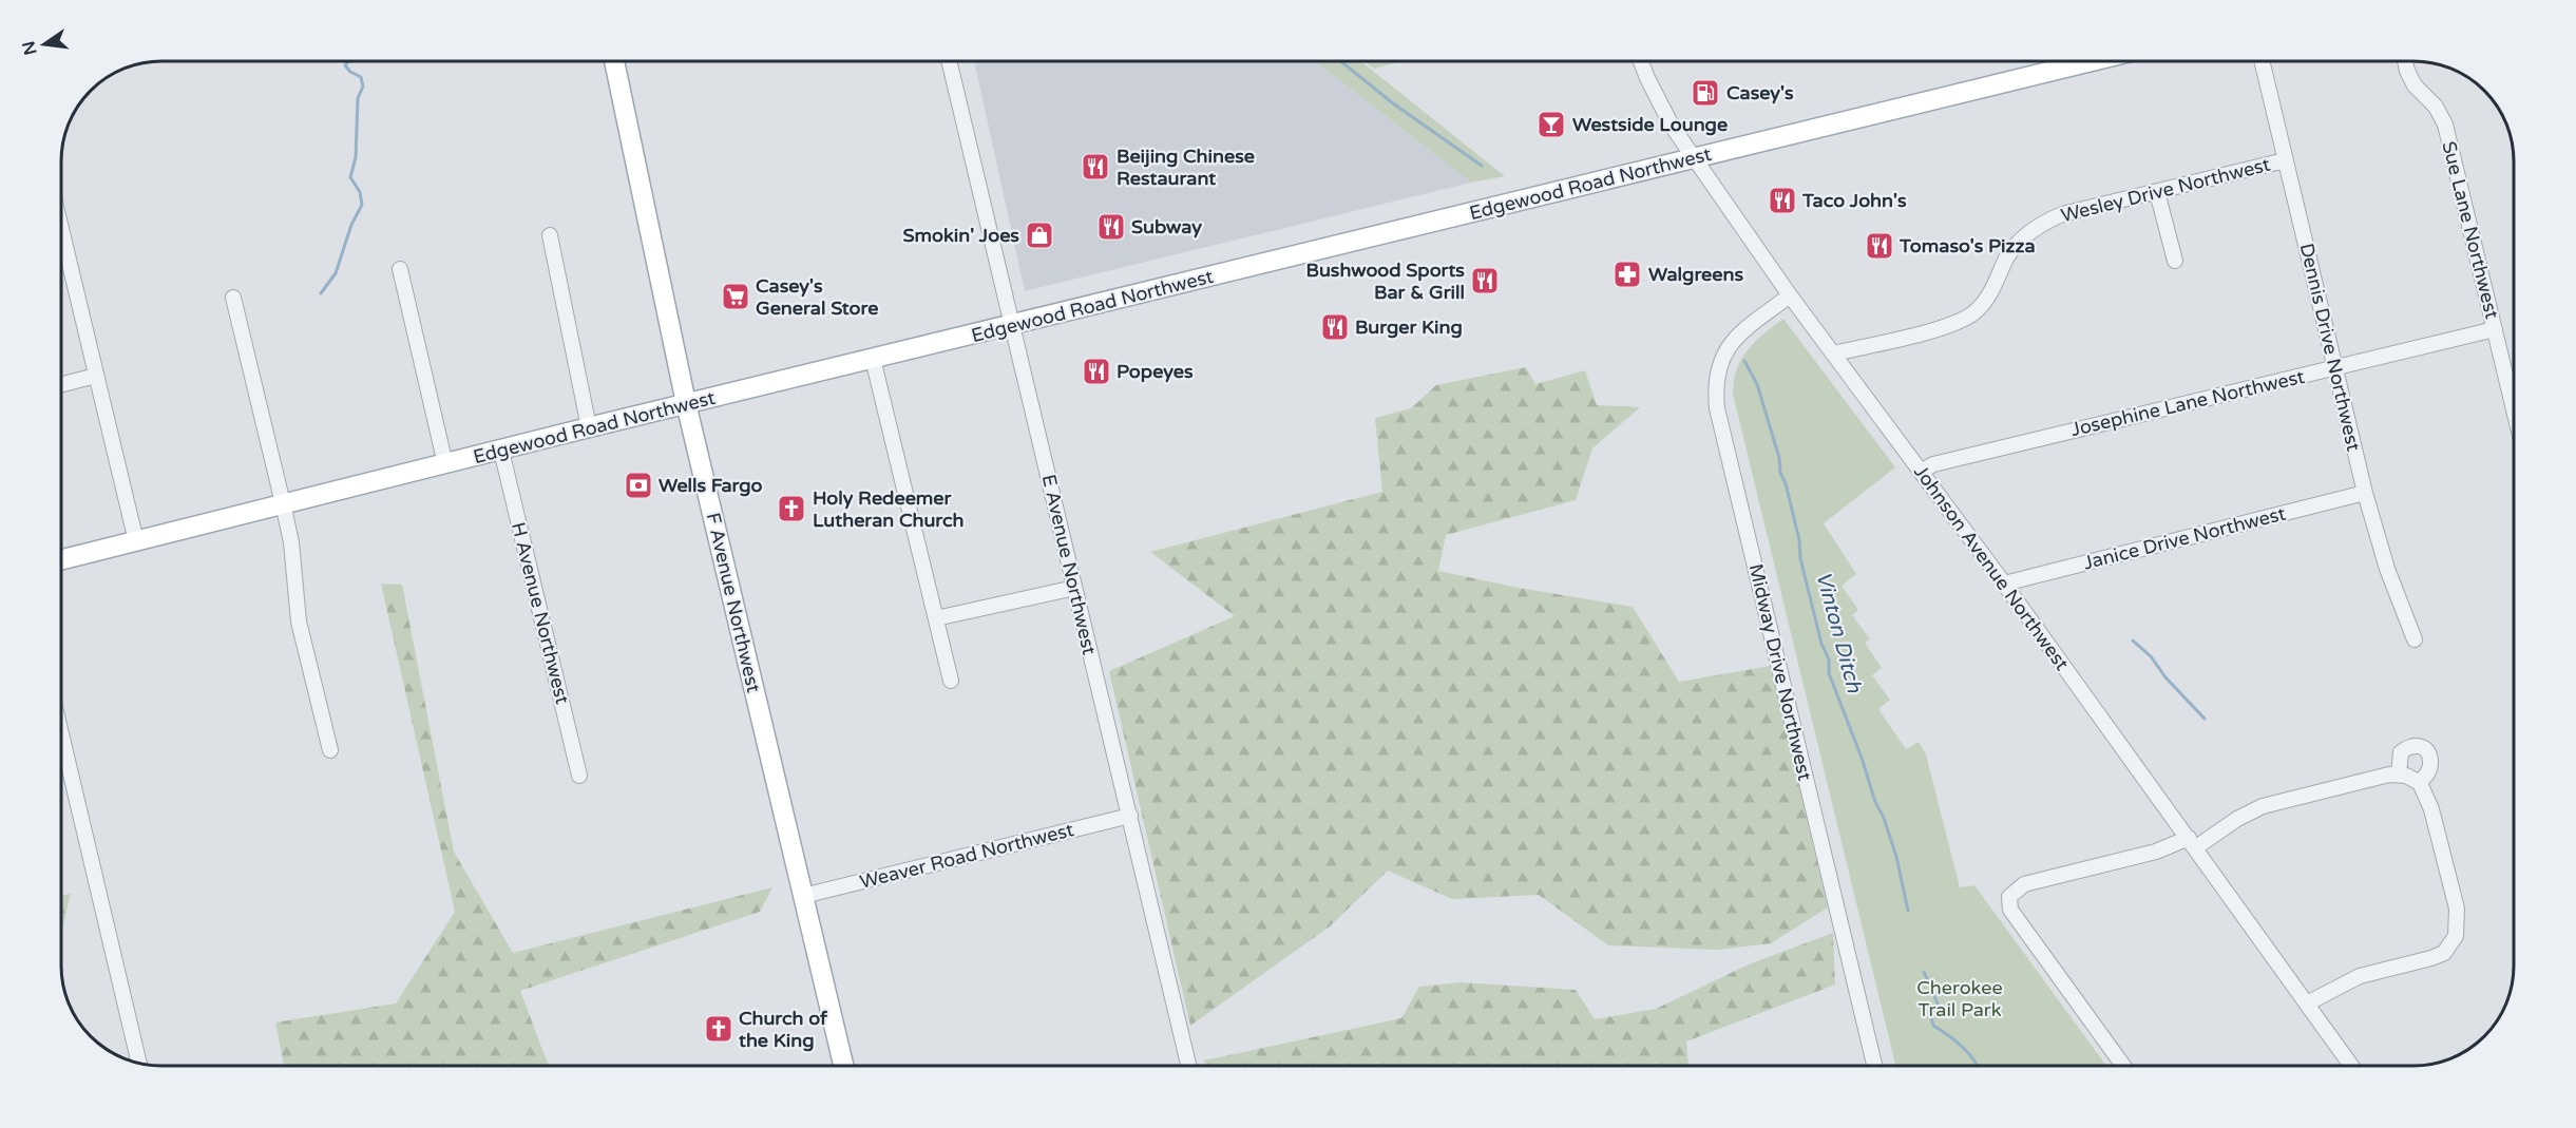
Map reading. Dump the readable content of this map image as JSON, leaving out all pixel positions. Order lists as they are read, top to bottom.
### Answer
{
  "streets": {
    "main road": ["Edgewood Road Northwest", "F Avenue Northwest"],
    "street": [
      "Wesley Drive Northwest",
      "Sue Lane Northwest",
      "Dennis Drive Northwest",
      "Josephine Lane Northwest",
      "Janice Drive Northwest",
      "E Avenue Northwest",
      "Johnson Avenue Northwest",
      "H Avenue Northwest",
      "Midway Drive Northwest",
      "Weaver Road Northwest"
    ]
  },
  "crossings": [
    ["Edgewood Road Northwest", "E Avenue Northwest"],
    ["Edgewood Road Northwest", "Johnson Avenue Northwest"],
    ["Edgewood Road Northwest", "F Avenue Northwest"],
    ["Edgewood Road Northwest", "H Avenue Northwest"],
    ["Wesley Drive Northwest", "Dennis Drive Northwest"],
    ["Wesley Drive Northwest", "Johnson Avenue Northwest"],
    ["Sue Lane Northwest", "Josephine Lane Northwest"],
    ["Dennis Drive Northwest", "Josephine Lane Northwest"],
    ["Dennis Drive Northwest", "Janice Drive Northwest"],
    ["Josephine Lane Northwest", "Johnson Avenue Northwest"],
    ["Janice Drive Northwest", "Johnson Avenue Northwest"],
    ["E Avenue Northwest", "Weaver Road Northwest"],
    ["Johnson Avenue Northwest", "Midway Drive Northwest"],
    ["F Avenue Northwest", "Weaver Road Northwest"]
  ],
  "water": ["Vinton Ditch"],
  "parks": ["Cherokee Trail Park"],
  "places": {
    "fuel station": ["Casey's"],
    "bar": ["Westside Lounge"],
    "restaurant": [
      "Beijing Chinese Restaurant",
      "Taco John's",
      "Subway",
      "Tomaso's Pizza",
      "Bushwood Sports Bar & Grill",
      "Burger King",
      "Popeyes"
    ],
    "shop": ["Smokin' Joes"],
    "pharmacy": ["Walgreens"],
    "supermarket": ["Casey's General Store"],
    "bank": ["Wells Fargo"],
    "church": ["Holy Redeemer Lutheran Church", "Church of the King"]
  },
  "north": "left"
}
